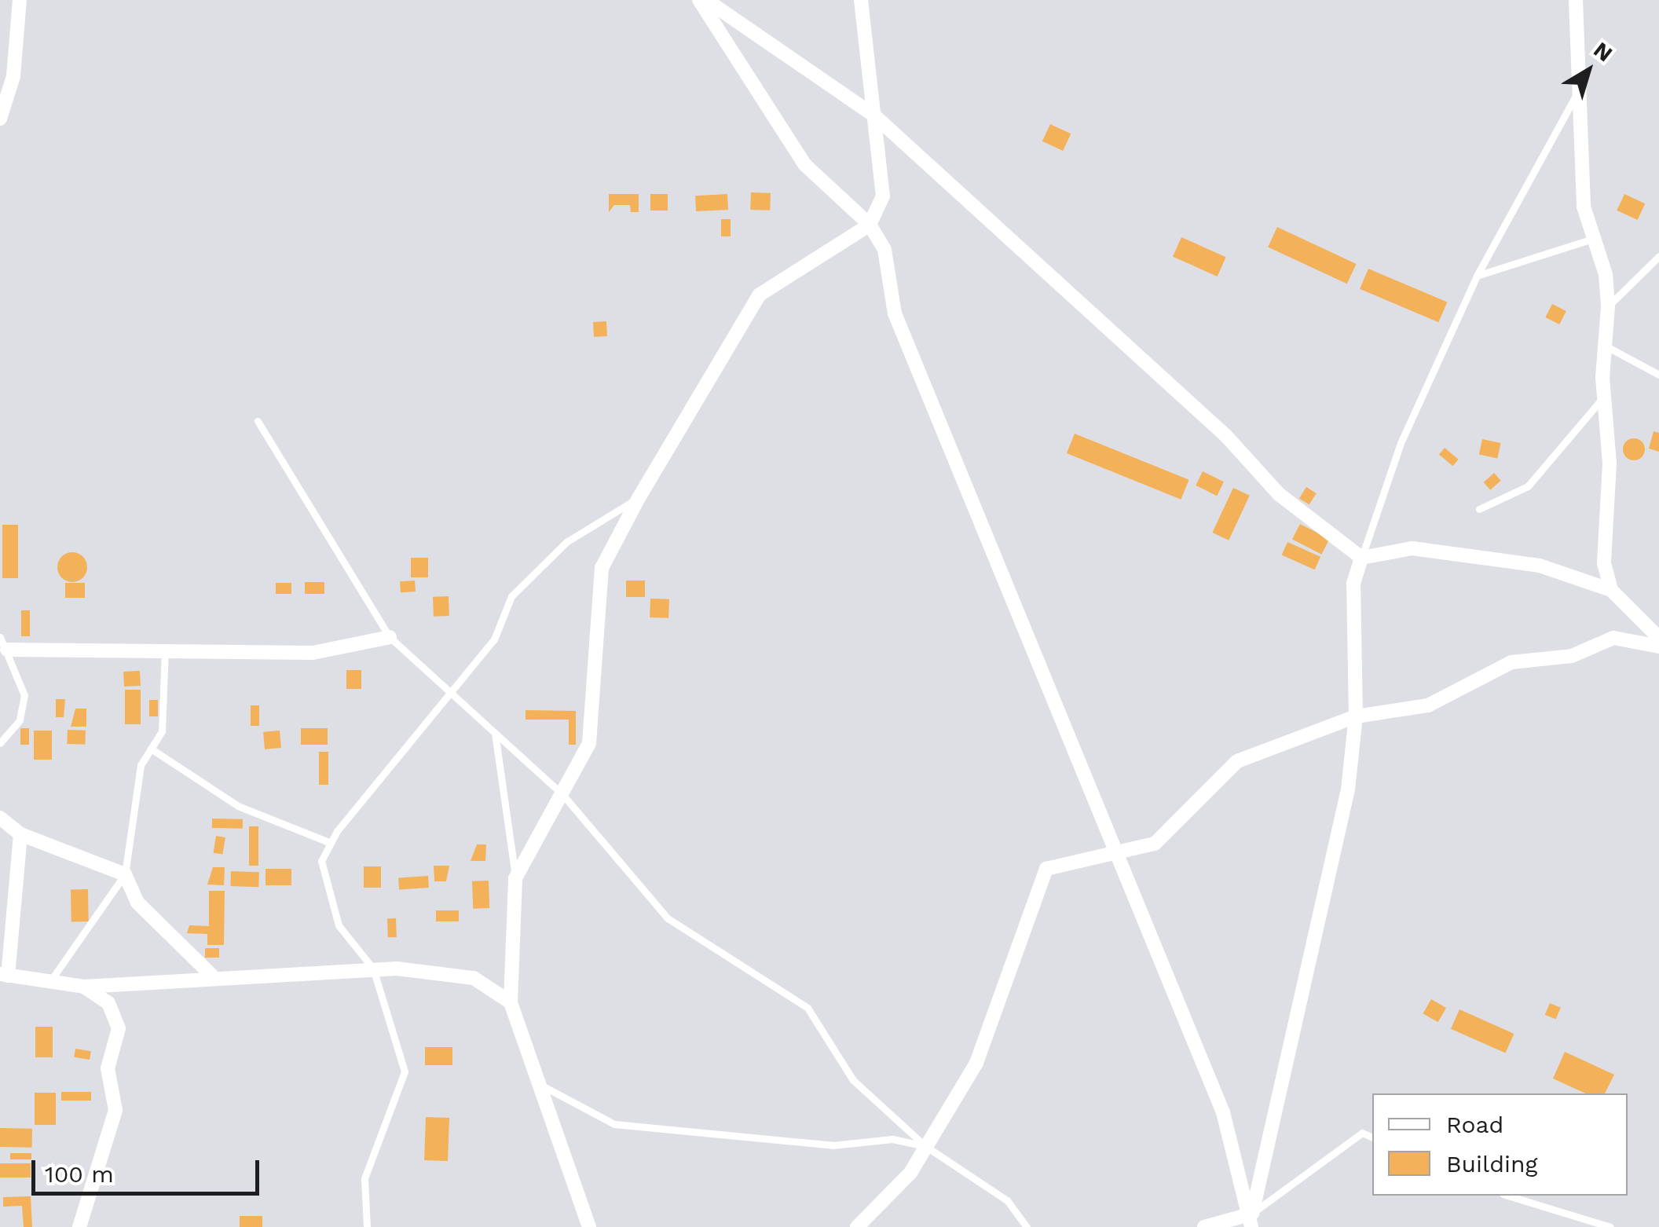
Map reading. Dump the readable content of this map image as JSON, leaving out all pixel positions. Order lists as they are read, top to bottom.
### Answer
{
  "legend": ["Road", "Building"],
  "scale_bar": "100 m",
  "north": "top right"
}
